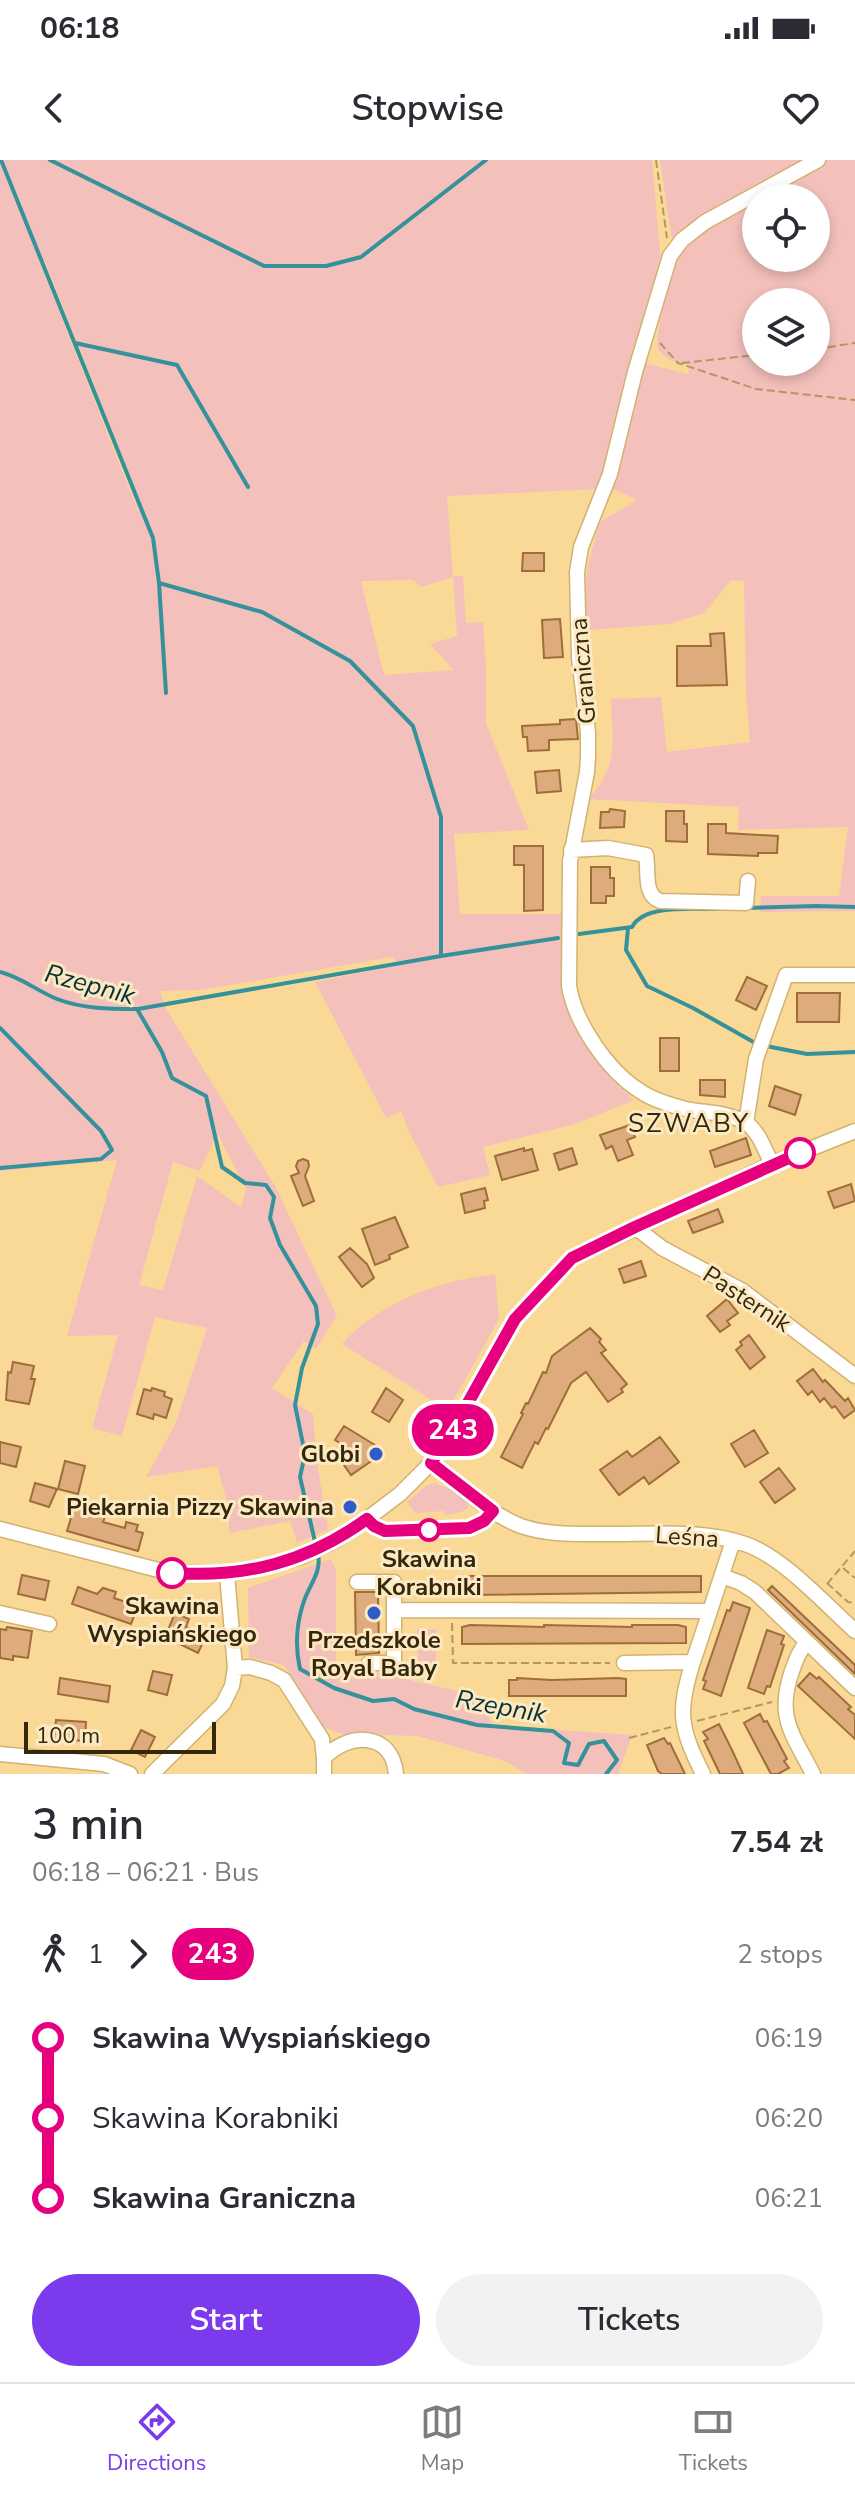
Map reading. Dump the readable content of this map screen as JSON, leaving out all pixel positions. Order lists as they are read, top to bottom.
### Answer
{
  "streets": {
    "street": ["Graniczna", "Pasternik", "Leśna"]
  },
  "districts": ["SZWABY"],
  "water": ["Rzepnik"],
  "places": [
    "Globi",
    "Piekarnia Pizzy Skawina",
    "Skawina Korabniki",
    "Skawina Wyspiańskiego",
    "Przedszkole Royal Baby"
  ],
  "lines": ["bus line 243"],
  "scale_bar": "100 m",
  "page": {
    "status": "06:18",
    "header": "Stopwise",
    "on_map": "243",
    "scale": "100 m",
    "heading": ["3 min", "06:18 – 06:21 · Bus", "7.54 zł"],
    "legs": ["1", "243", "2 stops"],
    "list": [
      {
        "name": "Skawina Wyspiańskiego",
        "value": "06:19"
      },
      {
        "name": "Skawina Korabniki",
        "value": "06:20"
      },
      {
        "name": "Skawina Graniczna",
        "value": "06:21"
      }
    ],
    "buttons": ["Start", "Tickets"],
    "tabs": ["Directions", "Map", "Tickets"]
  }
}
